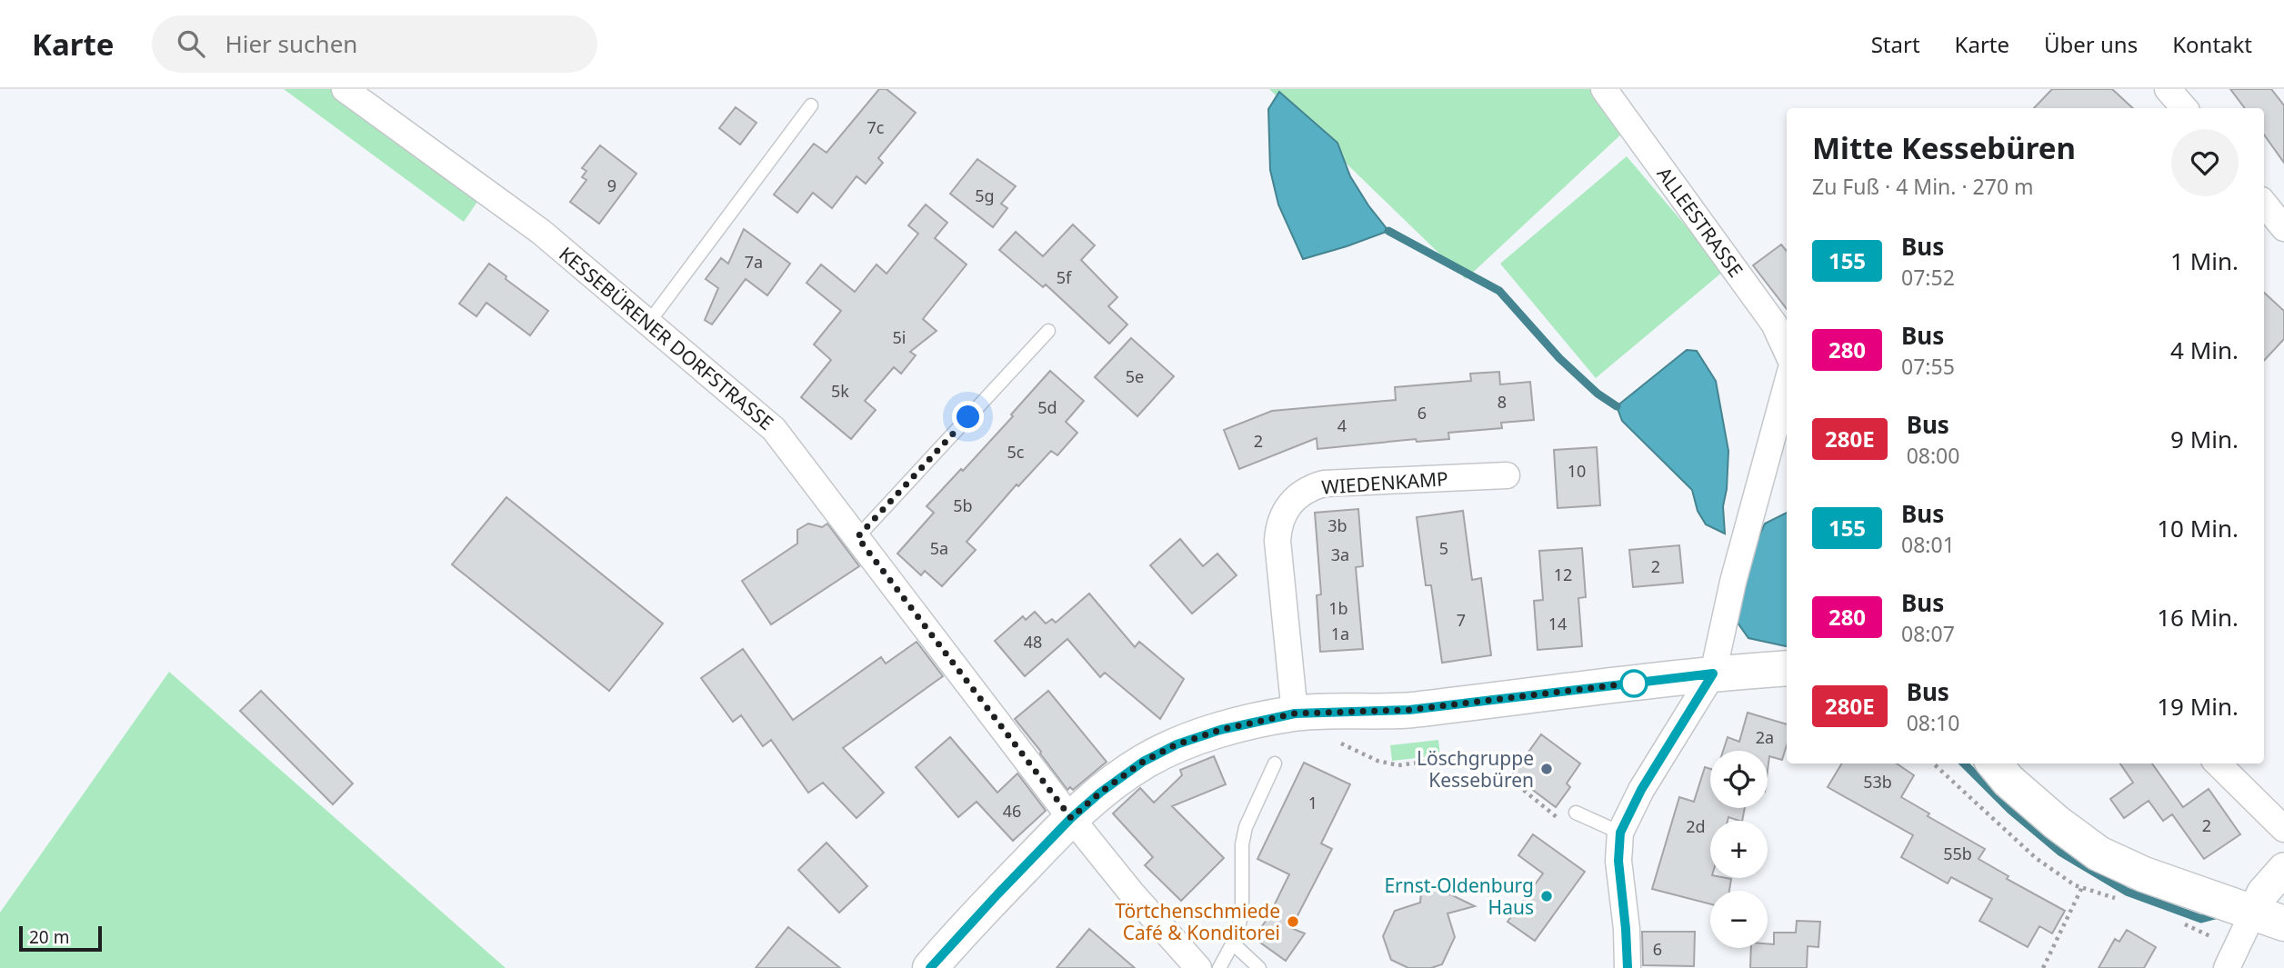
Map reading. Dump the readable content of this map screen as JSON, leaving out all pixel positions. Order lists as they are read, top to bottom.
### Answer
{
  "streets": {
    "street": ["ALLEESTRASSE", "KESSEBÜRENER DORFSTRASSE", "WIEDENKAMP"]
  },
  "places": ["Löschgruppe Kessebüren", "Ernst-Oldenburg Haus", "Törtchenschmiede Café & Konditorei"],
  "lines": ["bus line 155"],
  "house_numbers": [
    "7c",
    "9",
    "5g",
    "7a",
    "5f",
    "5i",
    "5e",
    "5k",
    "8",
    "5d",
    "6",
    "4",
    "2",
    "5c",
    "10",
    "5b",
    "3b",
    "5a",
    "5",
    "3a",
    "2",
    "12",
    "1b",
    "7",
    "14",
    "1a",
    "48",
    "2a",
    "53b",
    "1",
    "46",
    "2",
    "2d",
    "55b",
    "6"
  ],
  "scale_bar": "20 m",
  "page": {
    "header": "Karte",
    "search": "Hier suchen",
    "nav": [
      "Start",
      "Karte",
      "Über uns",
      "Kontakt"
    ],
    "heading": ["Mitte Kessebüren", "Zu Fuß · 4 Min. · 270 m"],
    "list": [
      {
        "mark": "155",
        "name": "Bus",
        "note": "07:52",
        "value": "1 Min."
      },
      {
        "mark": "280",
        "name": "Bus",
        "note": "07:55",
        "value": "4 Min."
      },
      {
        "mark": "280E",
        "name": "Bus",
        "note": "08:00",
        "value": "9 Min."
      },
      {
        "mark": "155",
        "name": "Bus",
        "note": "08:01",
        "value": "10 Min."
      },
      {
        "mark": "280",
        "name": "Bus",
        "note": "08:07",
        "value": "16 Min."
      },
      {
        "mark": "280E",
        "name": "Bus",
        "note": "08:10",
        "value": "19 Min."
      }
    ],
    "map_buttons": ["+", "−"],
    "scale": "20 m"
  }
}
